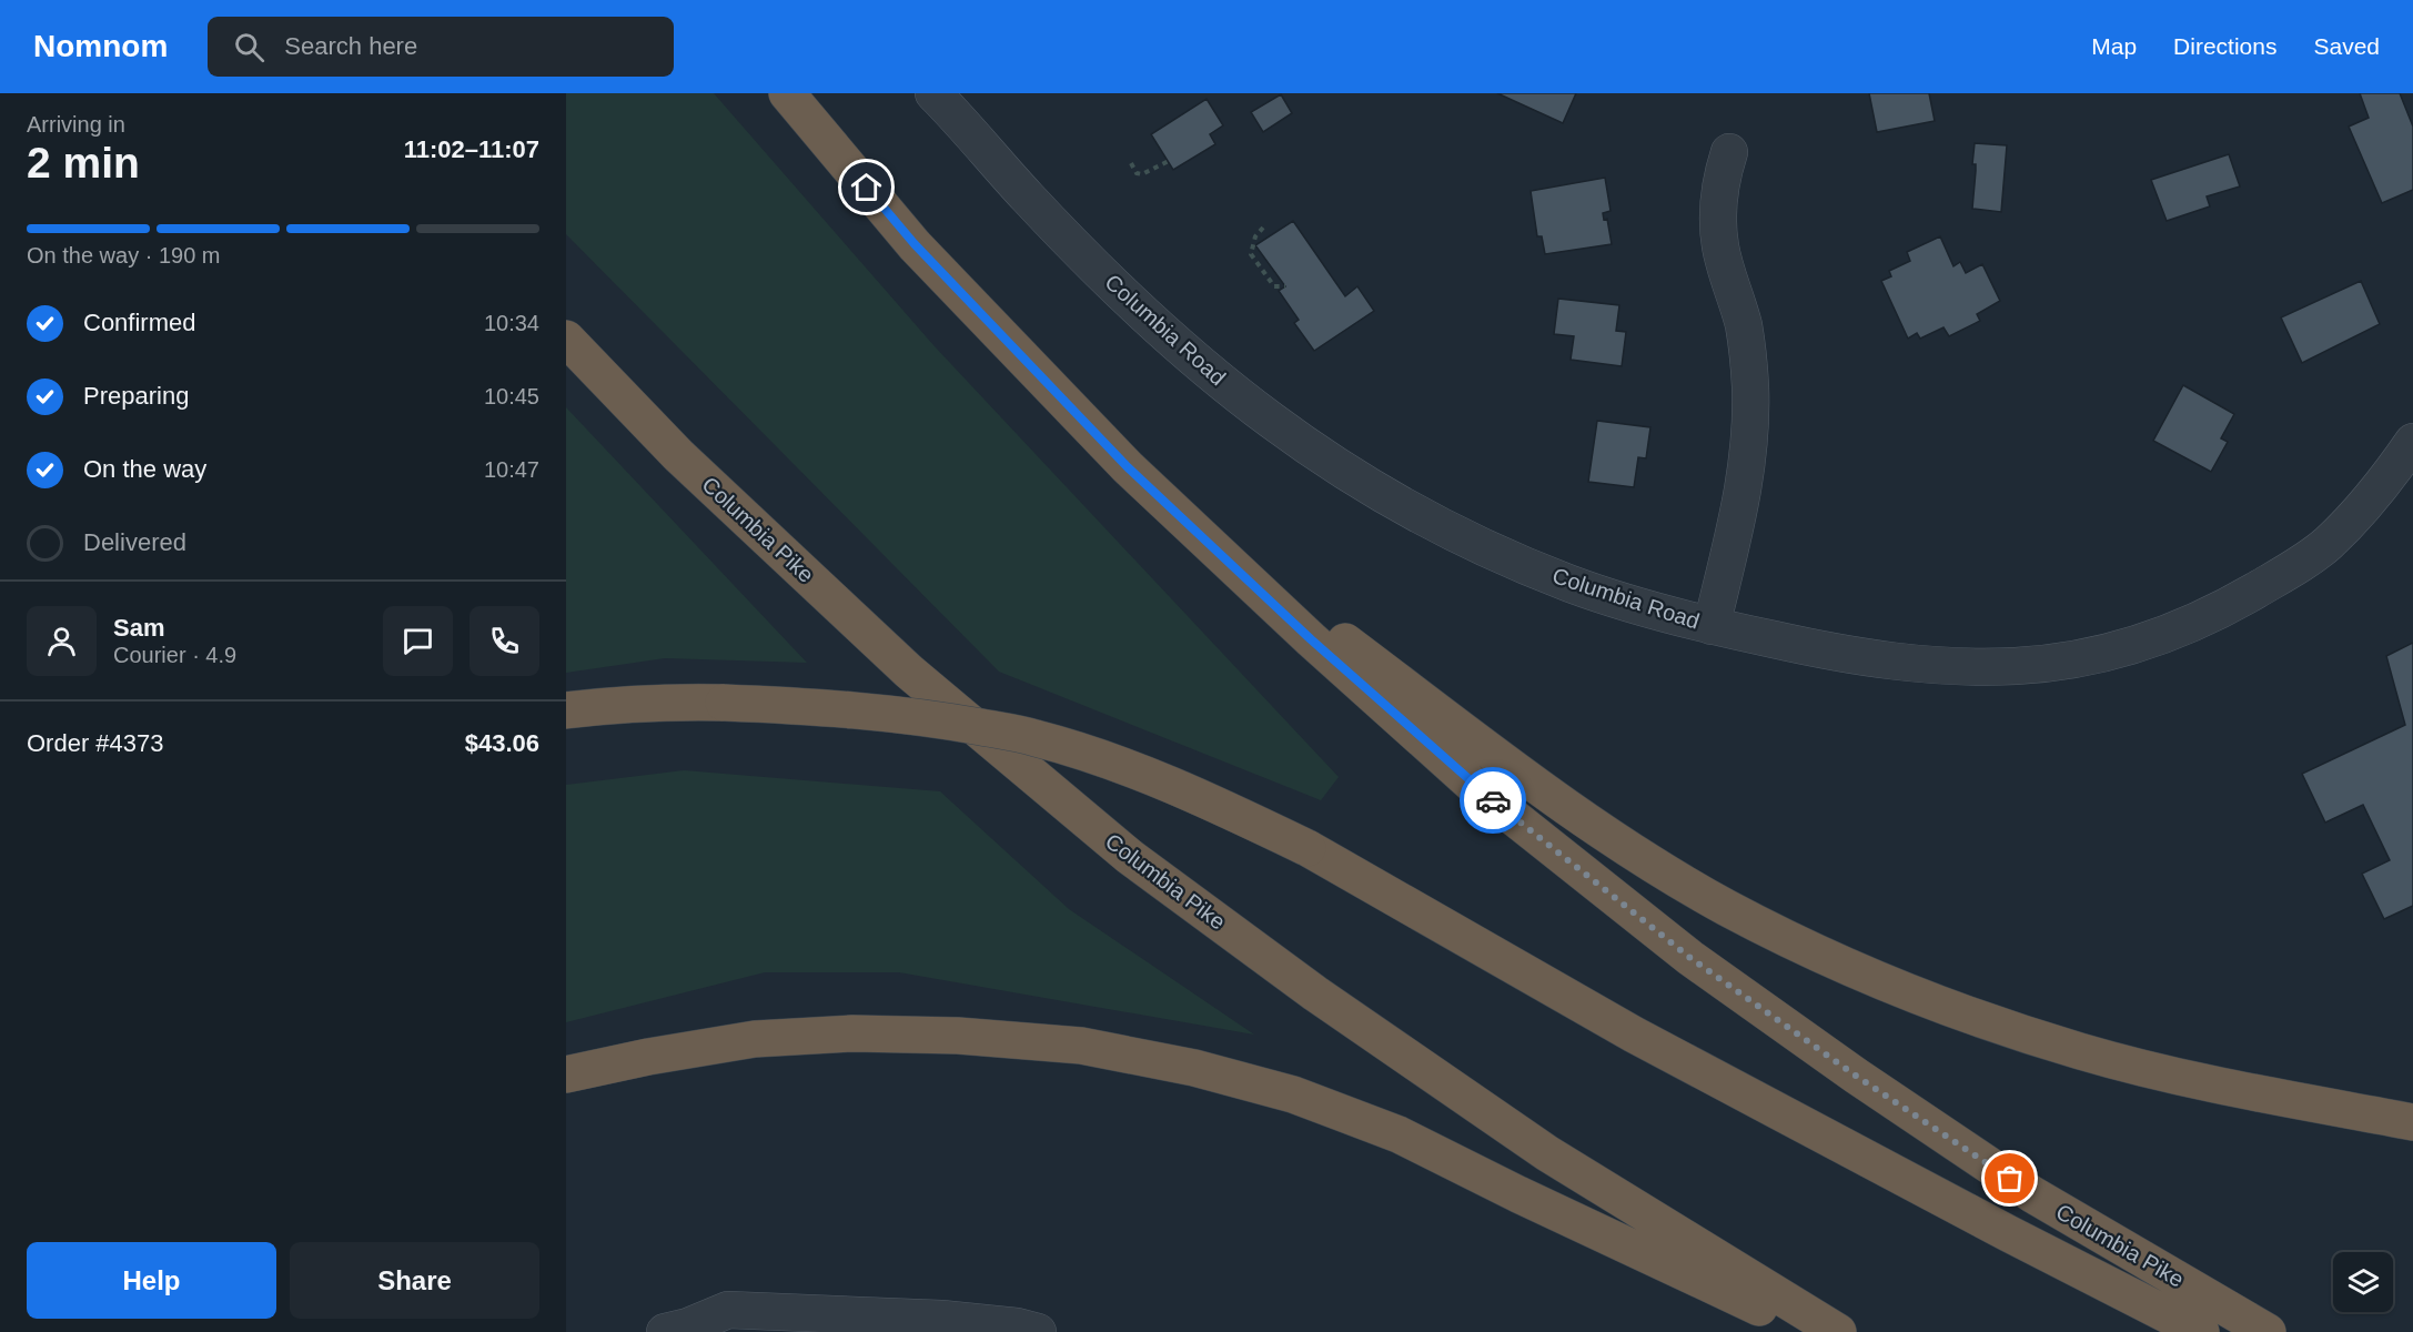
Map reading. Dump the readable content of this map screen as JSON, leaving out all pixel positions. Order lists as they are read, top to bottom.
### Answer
{
  "streets": {
    "highway": ["Columbia Pike"],
    "street": ["Columbia Road"]
  },
  "page": {
    "header": "Nomnom",
    "search": "Search here",
    "nav": ["Map", "Directions", "Saved"],
    "heading": ["2 min", "Arriving in", "11:02–11:07"],
    "panel": [
      "Sam",
      "Courier · 4.9",
      "Order #4373",
      "$43.06"
    ],
    "bar": "On the way · 190 m",
    "list": [
      ["Confirmed", "10:34"],
      ["Preparing", "10:45"],
      ["On the way", "10:47"],
      "Delivered"
    ],
    "buttons": ["Help", "Share"]
  }
}
